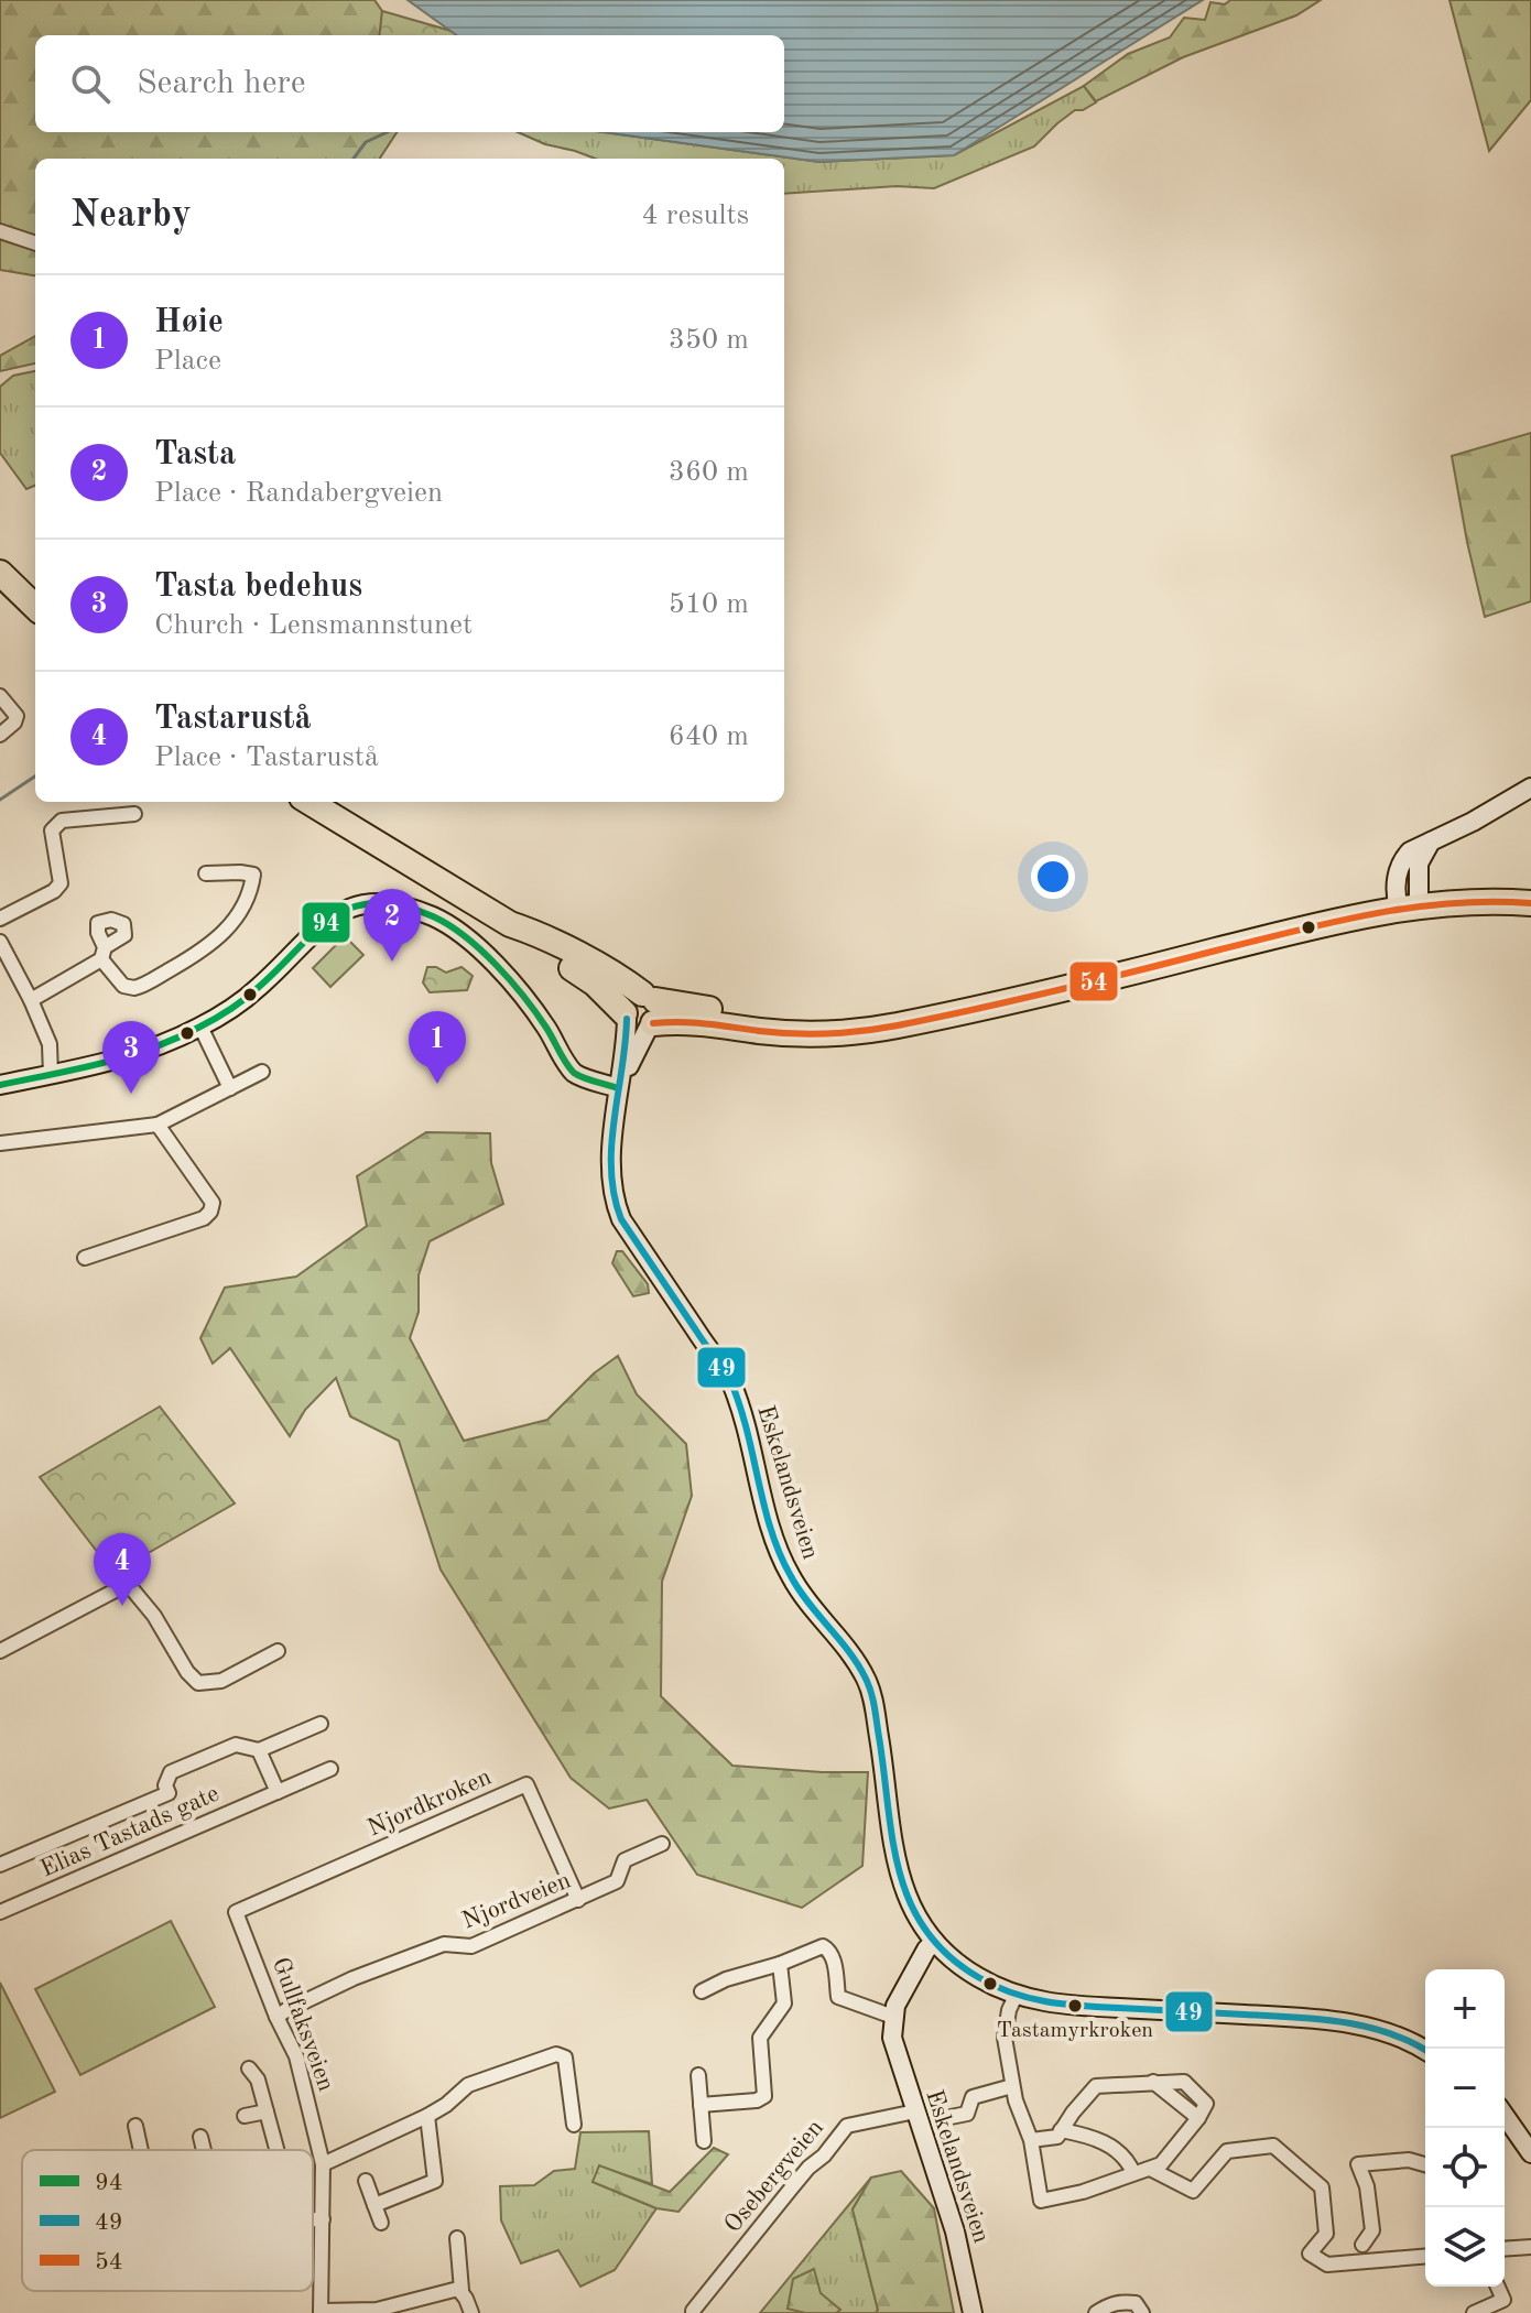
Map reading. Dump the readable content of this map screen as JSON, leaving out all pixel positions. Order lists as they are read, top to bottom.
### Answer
{
  "streets": {
    "main road": ["Eskelandsveien"],
    "street": [
      "Njordkroken",
      "Elias Tastads gate",
      "Njordveien",
      "Gullfaksveien",
      "Osebergveien"
    ]
  },
  "crossings": [
    ["Eskelandsveien", "Osebergveien"],
    ["Njordkroken", "Njordveien"],
    ["Njordkroken", "Gullfaksveien"],
    ["Njordveien", "Gullfaksveien"]
  ],
  "places": ["Tastamyrkroken"],
  "lines": ["transit line 54", "transit line 94", "transit line 49"],
  "legend": ["94", "49", "54"],
  "page": {
    "search": "Search here",
    "heading": ["Nearby", "4 results"],
    "list": [
      {
        "mark": "1",
        "name": "Høie",
        "note": "Place",
        "value": "350 m"
      },
      {
        "mark": "2",
        "name": "Tasta",
        "note": "Place · Randabergveien",
        "value": "360 m"
      },
      {
        "mark": "3",
        "name": "Tasta bedehus",
        "note": "Church · Lensmannstunet",
        "value": "510 m"
      },
      {
        "mark": "4",
        "name": "Tastarustå",
        "note": "Place · Tastarustå",
        "value": "640 m"
      }
    ],
    "pins": [
      "2",
      "1",
      "3",
      "4"
    ],
    "map_buttons": ["+", "−"]
  }
}
